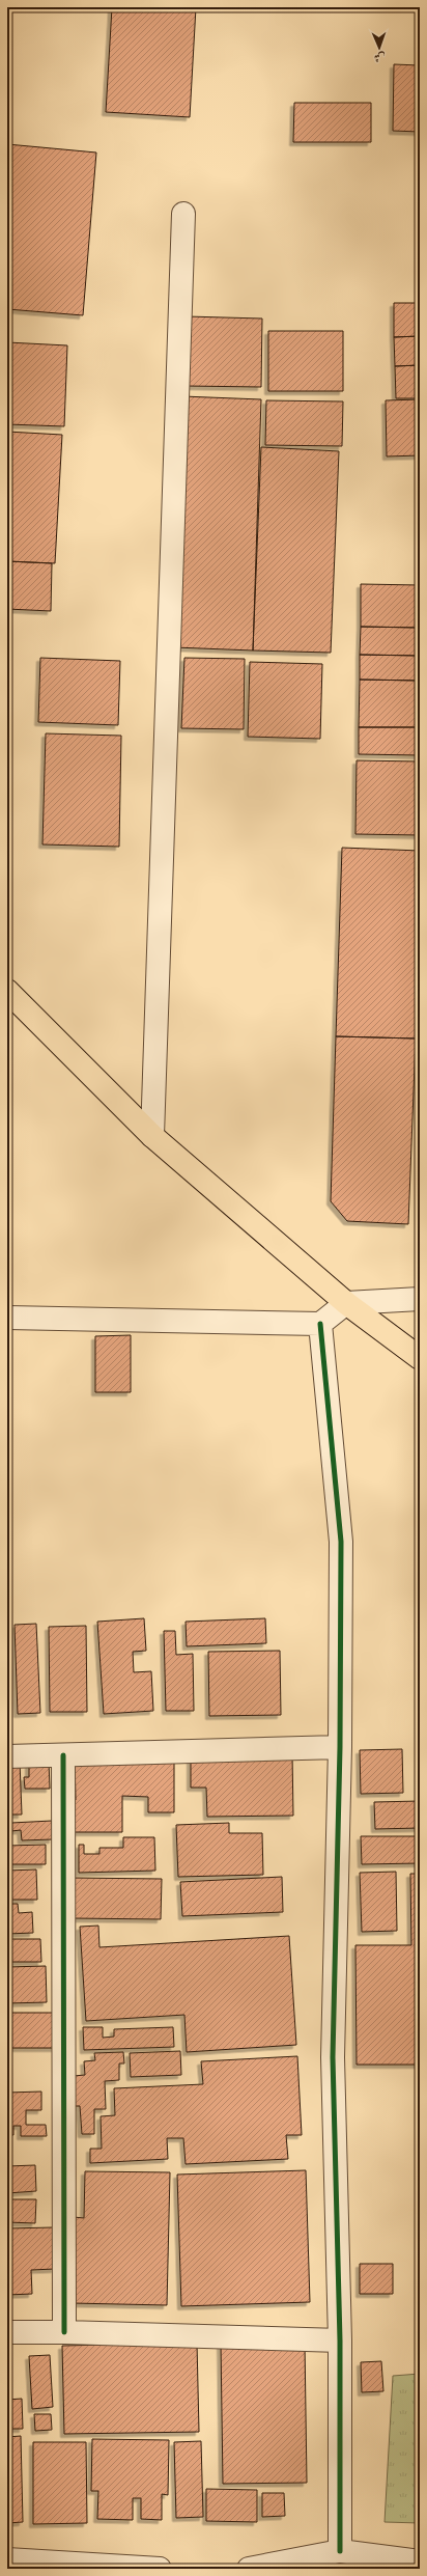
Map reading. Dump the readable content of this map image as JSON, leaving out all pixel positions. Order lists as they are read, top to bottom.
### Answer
{
  "north": "bottom"
}
